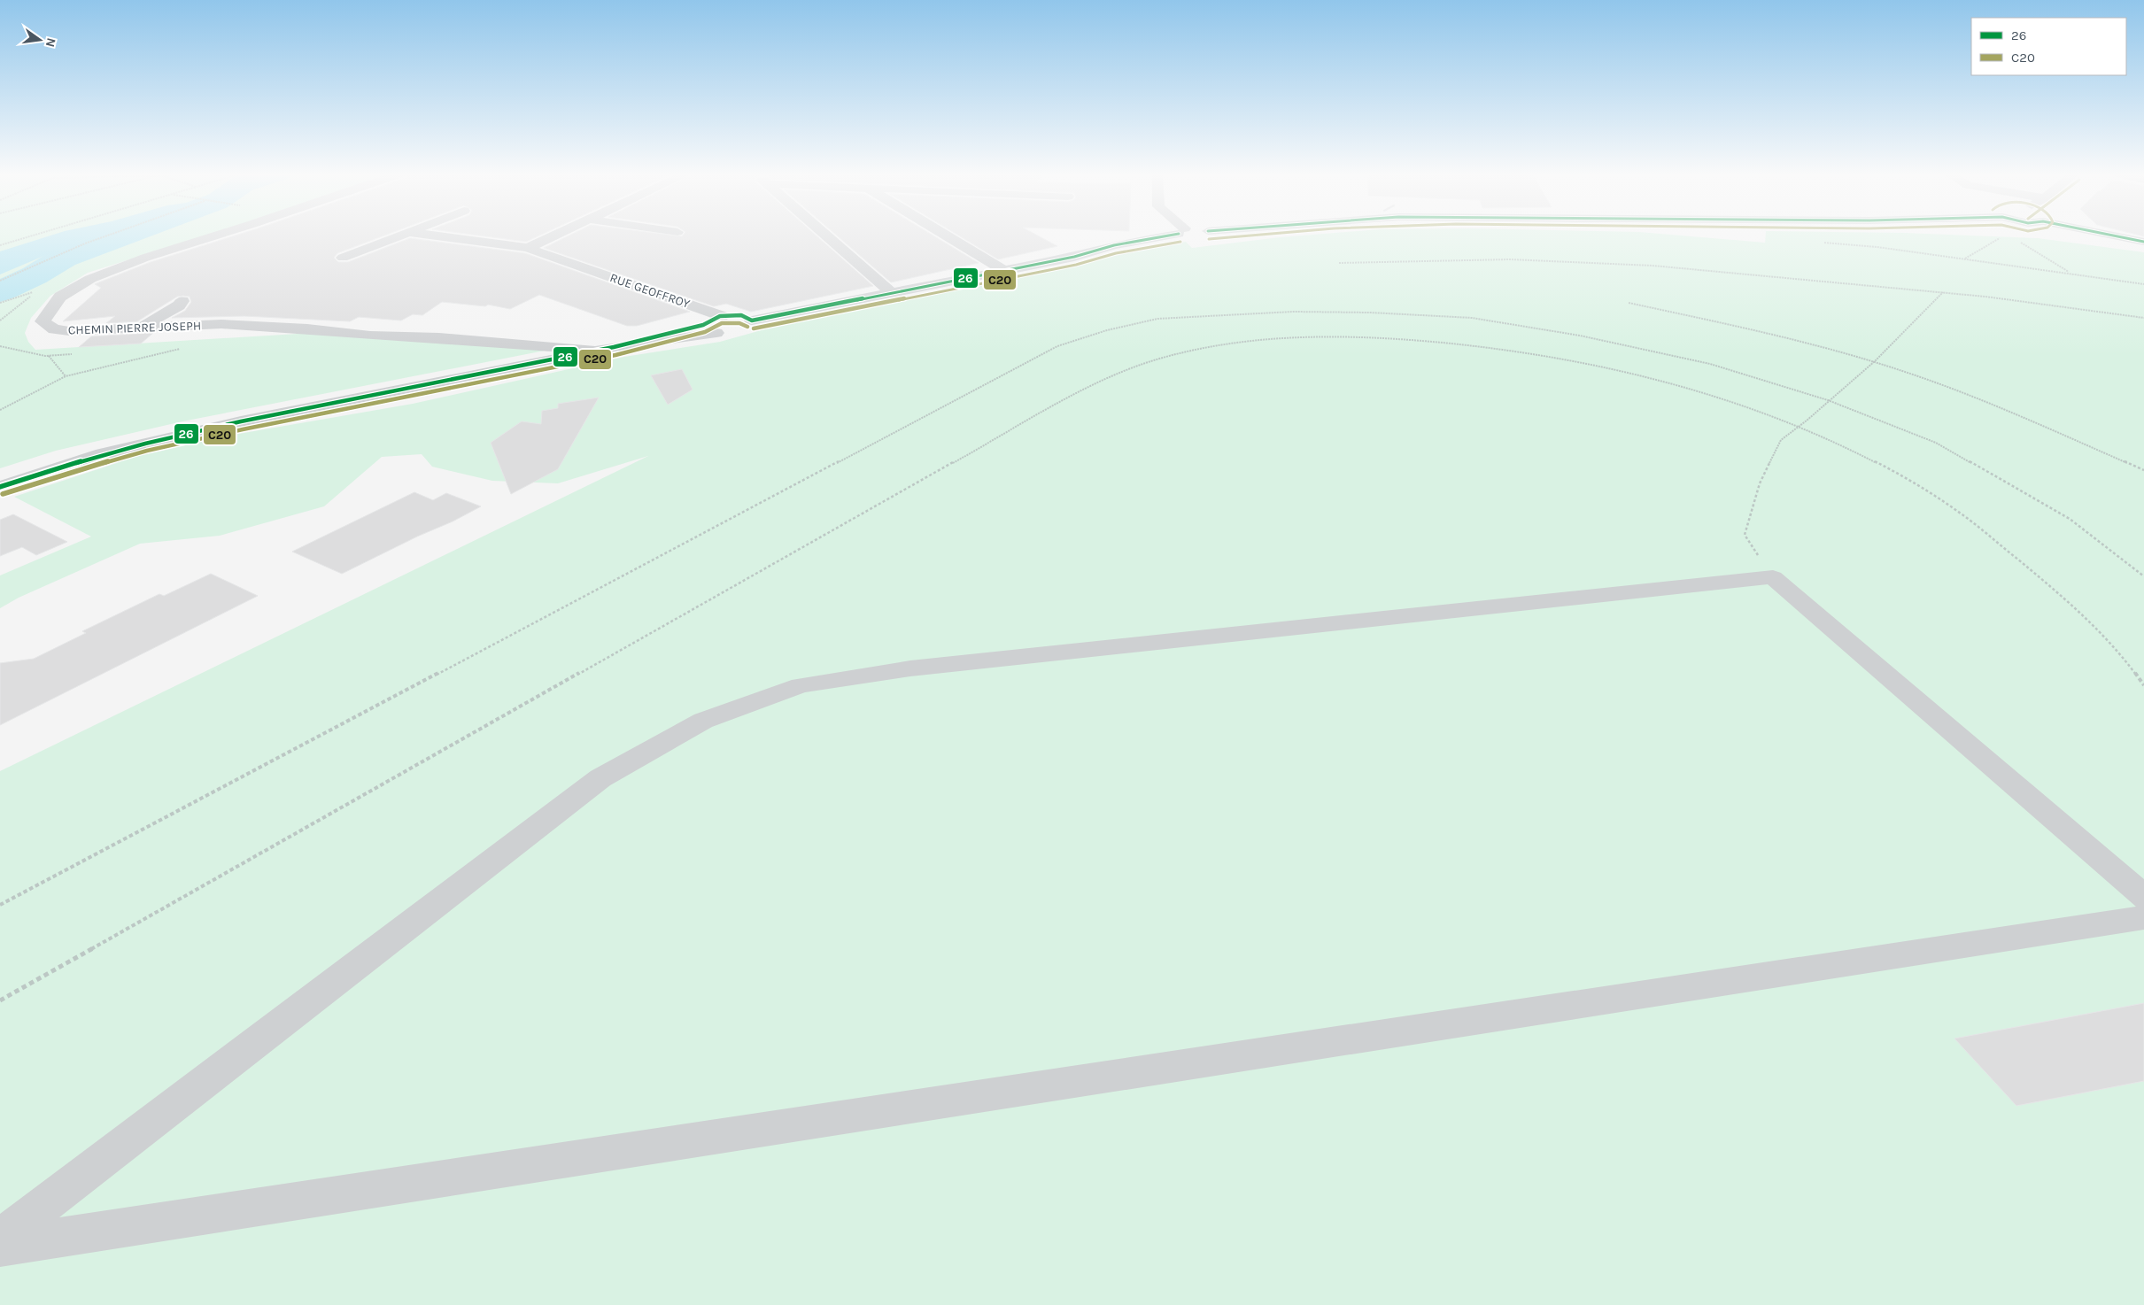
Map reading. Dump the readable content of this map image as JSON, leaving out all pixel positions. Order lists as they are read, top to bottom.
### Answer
{
  "streets": {
    "street": ["RUE GEOFFROY", "CHEMIN PIERRE JOSEPH"]
  },
  "lines": ["transit line 26", "transit line C20"],
  "legend": ["26", "C20"],
  "north": "right"
}
